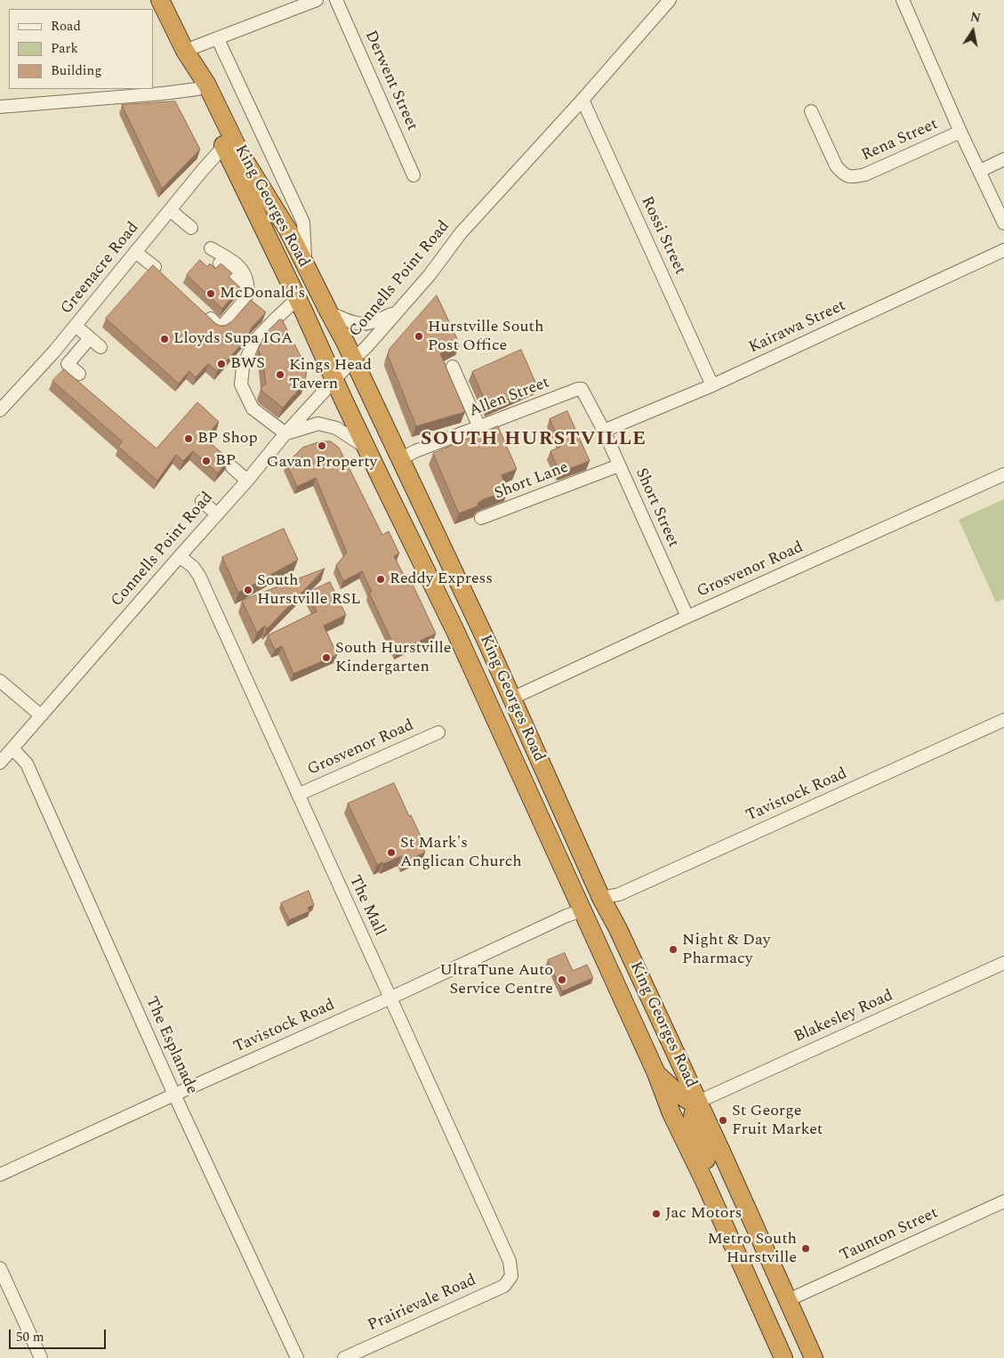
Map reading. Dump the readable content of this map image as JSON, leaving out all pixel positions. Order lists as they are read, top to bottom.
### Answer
{
  "streets": {
    "highway": ["King Georges Road"],
    "street": [
      "Derwent Street",
      "Rena Street",
      "Rossi Street",
      "Greenacre Road",
      "Connells Point Road",
      "Kairawa Street",
      "Allen Street",
      "Short Lane",
      "Short Street",
      "Grosvenor Road",
      "Tavistock Road",
      "The Mall",
      "Blakesley Road",
      "The Esplanade",
      "Taunton Street",
      "Prairievale Road"
    ]
  },
  "crossings": [
    ["King Georges Road", "Greenacre Road"],
    ["King Georges Road", "Connells Point Road"],
    ["King Georges Road", "Allen Street"],
    ["King Georges Road", "Grosvenor Road"],
    ["King Georges Road", "Tavistock Road"],
    ["King Georges Road", "Blakesley Road"],
    ["King Georges Road", "Taunton Street"],
    ["Rossi Street", "Connells Point Road"],
    ["Rossi Street", "Kairawa Street"],
    ["Connells Point Road", "The Mall"],
    ["Connells Point Road", "The Esplanade"],
    ["Kairawa Street", "Short Street"],
    ["Allen Street", "Short Street"],
    ["Short Lane", "Short Street"],
    ["Short Street", "Grosvenor Road"],
    ["Grosvenor Road", "The Mall"],
    ["Tavistock Road", "The Mall"],
    ["Tavistock Road", "The Esplanade"],
    ["The Mall", "Prairievale Road"]
  ],
  "districts": ["SOUTH HURSTVILLE"],
  "places": [
    "McDonald's",
    "Hurstville South Post Office",
    "Lloyds Supa IGA",
    "BWS",
    "Kings Head Tavern",
    "BP Shop",
    "Gavan Property",
    "BP",
    "Reddy Express",
    "South Hurstville RSL",
    "South Hurstville Kindergarten",
    "St Mark's Anglican Church",
    "Night & Day Pharmacy",
    "UltraTune Auto Service Centre",
    "St George Fruit Market",
    "Jac Motors",
    "Metro South Hurstville"
  ],
  "legend": ["Road", "Park", "Building"],
  "scale_bar": "50 m",
  "north": "top"
}
